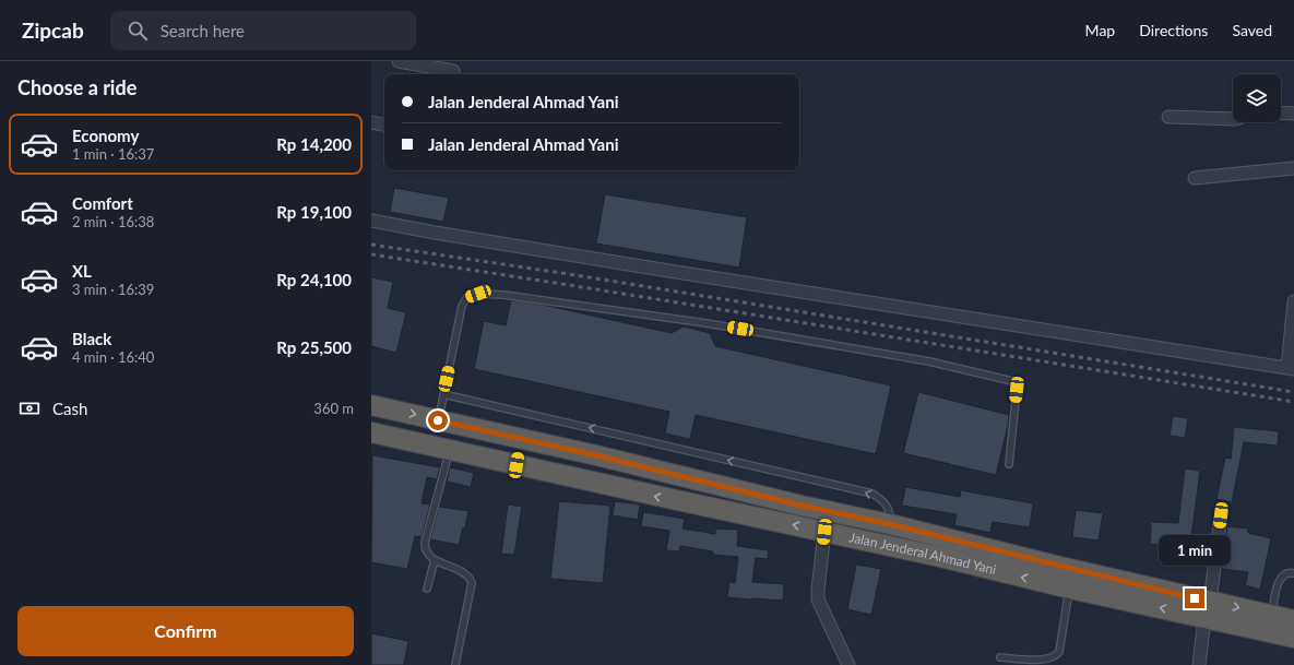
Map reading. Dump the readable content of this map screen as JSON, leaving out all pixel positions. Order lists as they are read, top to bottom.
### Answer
{
  "streets": {
    "highway": ["Jalan Jenderal Ahmad Yani"]
  },
  "page": {
    "header": "Zipcab",
    "search": "Search here",
    "nav": ["Map", "Directions", "Saved"],
    "heading": "Choose a ride",
    "banner": ["Jalan Jenderal Ahmad Yani", "Jalan Jenderal Ahmad Yani"],
    "list": [
      {
        "name": "Economy",
        "note": "1 min · 16:37",
        "value": "Rp 14,200"
      },
      {
        "name": "Comfort",
        "note": "2 min · 16:38",
        "value": "Rp 19,100"
      },
      {
        "name": "XL",
        "note": "3 min · 16:39",
        "value": "Rp 24,100"
      },
      {
        "name": "Black",
        "note": "4 min · 16:40",
        "value": "Rp 25,500"
      }
    ],
    "pay": ["Cash", "360 m"],
    "bubble": "1 min",
    "buttons": "Confirm"
  }
}
